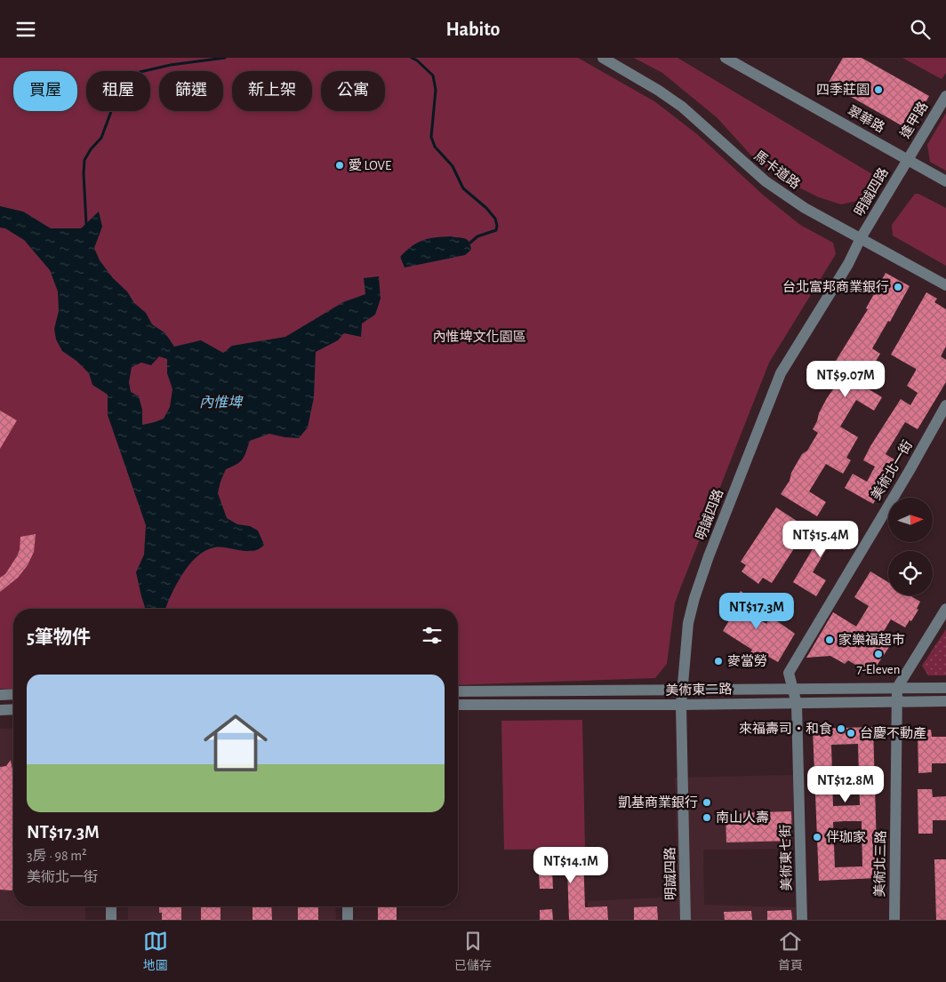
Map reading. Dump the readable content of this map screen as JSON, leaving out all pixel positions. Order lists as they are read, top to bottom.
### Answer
{
  "streets": {
    "street": [
      "翠華路",
      "逢甲路",
      "馬卡道路",
      "明誠四路",
      "美術北一街",
      "美術東二路",
      "美術東七街",
      "美術北三路"
    ]
  },
  "crossings": [
    ["翠華路", "逢甲路"],
    ["翠華路", "明誠四路"],
    ["逢甲路", "明誠四路"],
    ["馬卡道路", "明誠四路"],
    ["明誠四路", "美術東二路"],
    ["美術北一街", "美術東二路"],
    ["美術北一街", "美術東七街"],
    ["美術東二路", "美術東七街"],
    ["美術東二路", "美術北三路"]
  ],
  "water": ["內惟埤"],
  "parks": ["內惟埤文化園區"],
  "places": [
    "四季莊園",
    "愛 LOVE",
    "台北富邦商業銀行",
    "家樂福超市",
    "7-Eleven",
    "麥當勞",
    "來福壽司‧和食",
    "台慶不動產",
    "凱基商業銀行",
    "南山人壽",
    "伴珈家"
  ],
  "north": "right",
  "page": {
    "header": "Habito",
    "chip": [
      "買屋",
      "租屋",
      "篩選",
      "新上架",
      "公寓"
    ],
    "price": [
      "NT$9.07M",
      "NT$15.4M",
      "NT$17.3M",
      "NT$12.8M",
      "NT$14.1M"
    ],
    "heading": "5筆物件",
    "list": [
      {
        "name": "NT$17.3M",
        "note": "3房 · 98 m² · 美術北一街"
      }
    ],
    "tabs": ["地圖", "已儲存", "首頁"]
  }
}
